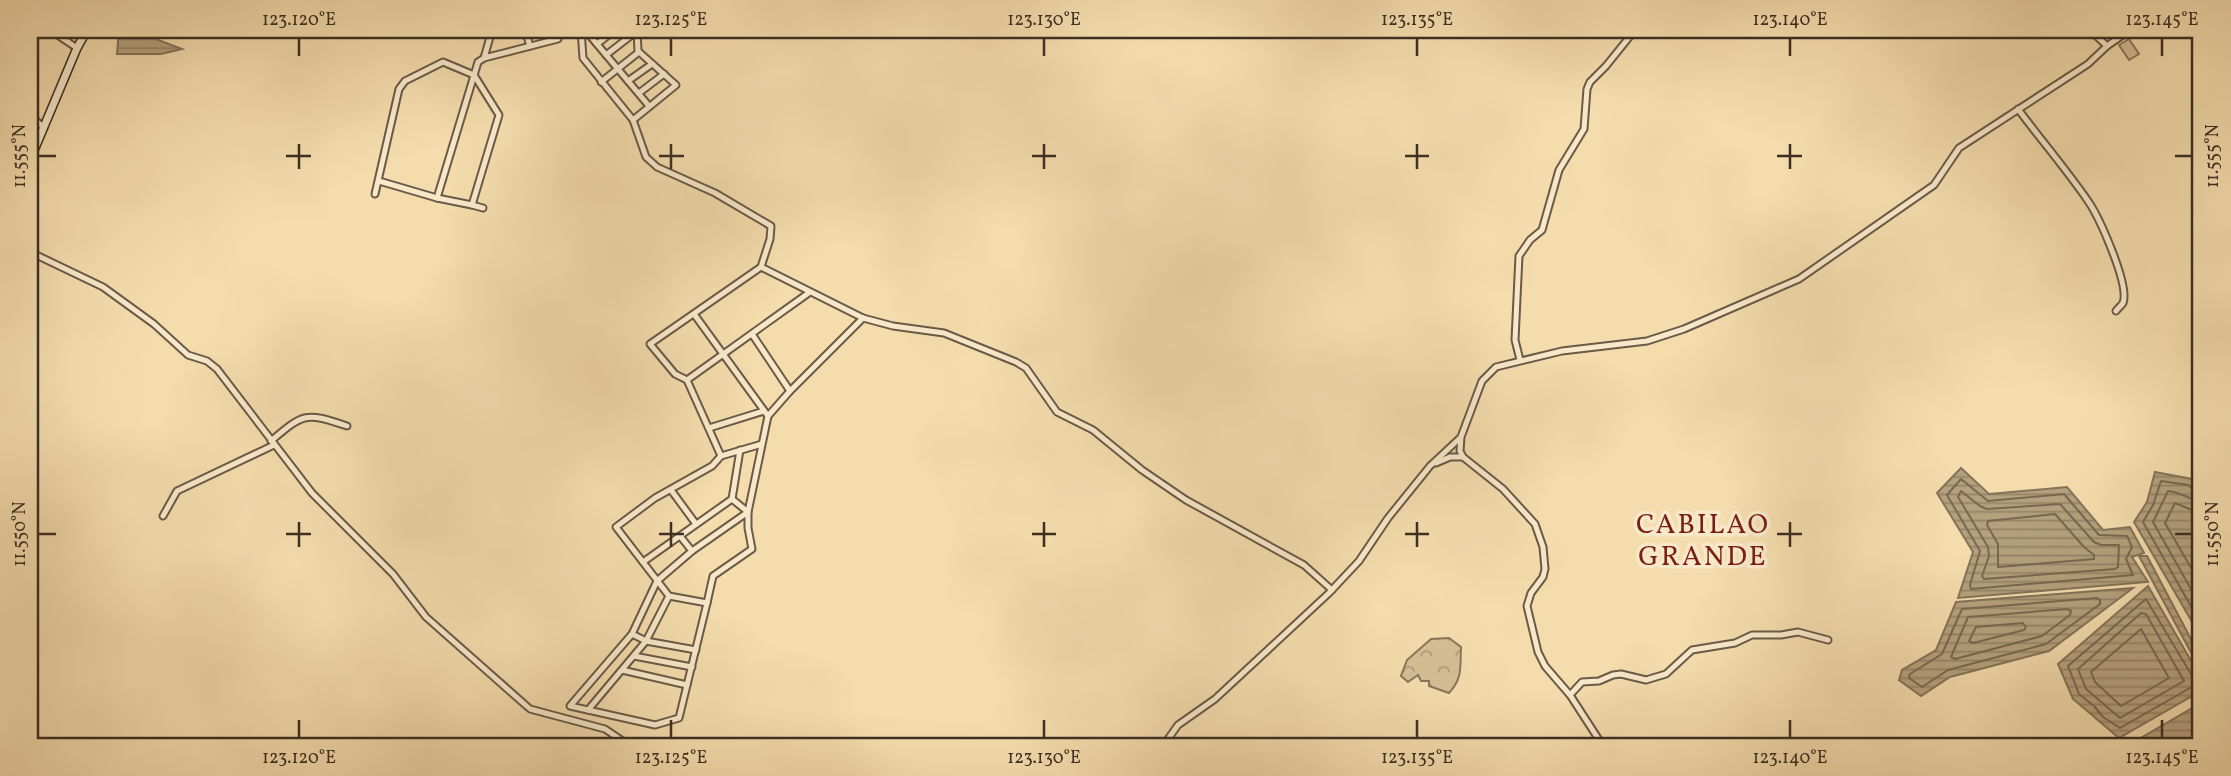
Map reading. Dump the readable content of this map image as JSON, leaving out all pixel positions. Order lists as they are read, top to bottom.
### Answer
{
  "districts": ["CABILAO GRANDE"],
  "coordinates": [
    "123.120°E",
    "123.125°E",
    "123.130°E",
    "123.135°E",
    "123.140°E",
    "123.145°E",
    "11.555°N",
    "11.550°N"
  ]
}
